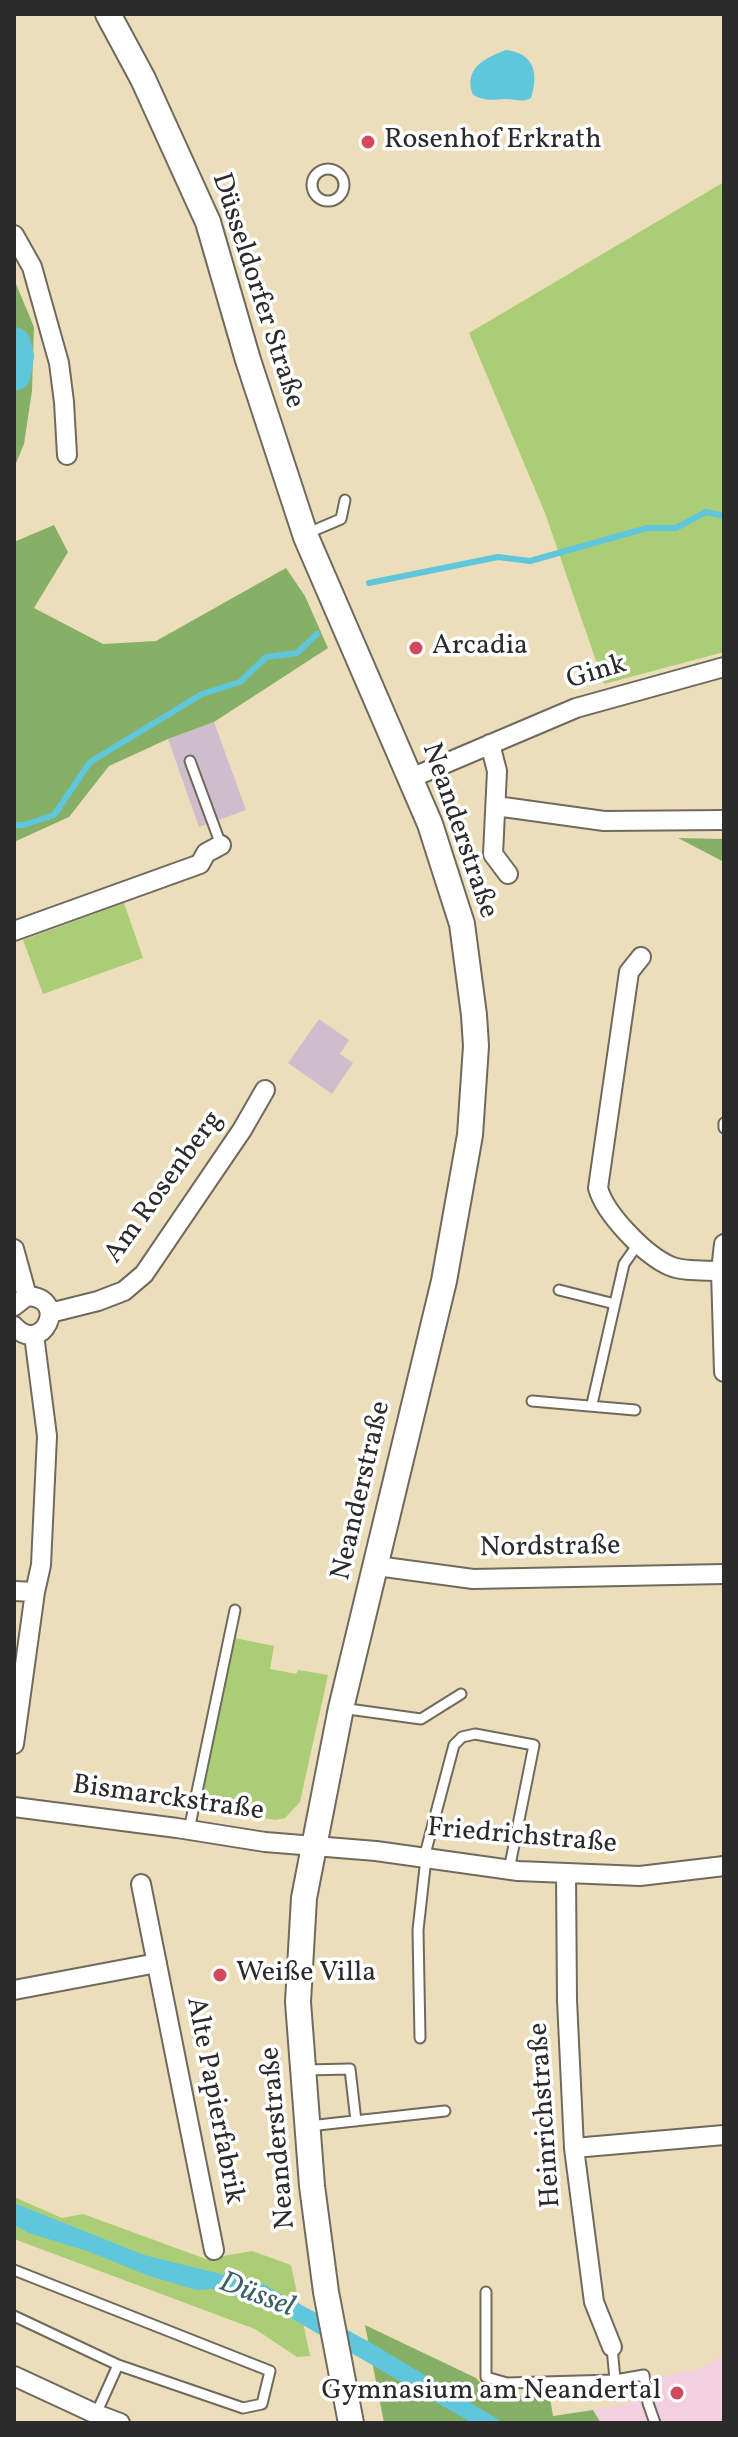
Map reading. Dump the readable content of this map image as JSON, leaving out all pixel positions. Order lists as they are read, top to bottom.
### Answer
{
  "streets": {
    "main road": ["Düsseldorfer Straße", "Neanderstraße"],
    "street": [
      "Gink",
      "Am Rosenberg",
      "Nordstraße",
      "Bismarckstraße",
      "Friedrichstraße",
      "Alte Papierfabrik",
      "Heinrichstraße"
    ]
  },
  "crossings": [
    ["Düsseldorfer Straße", "Neanderstraße"],
    ["Gink", "Neanderstraße"],
    ["Neanderstraße", "Nordstraße"],
    ["Neanderstraße", "Bismarckstraße"],
    ["Neanderstraße", "Friedrichstraße"],
    ["Bismarckstraße", "Friedrichstraße"],
    ["Friedrichstraße", "Heinrichstraße"]
  ],
  "water": ["Düssel"],
  "places": [
    "Rosenhof Erkrath",
    "Arcadia",
    "Weiße Villa",
    "Gymnasium am Neandertal"
  ]
}
